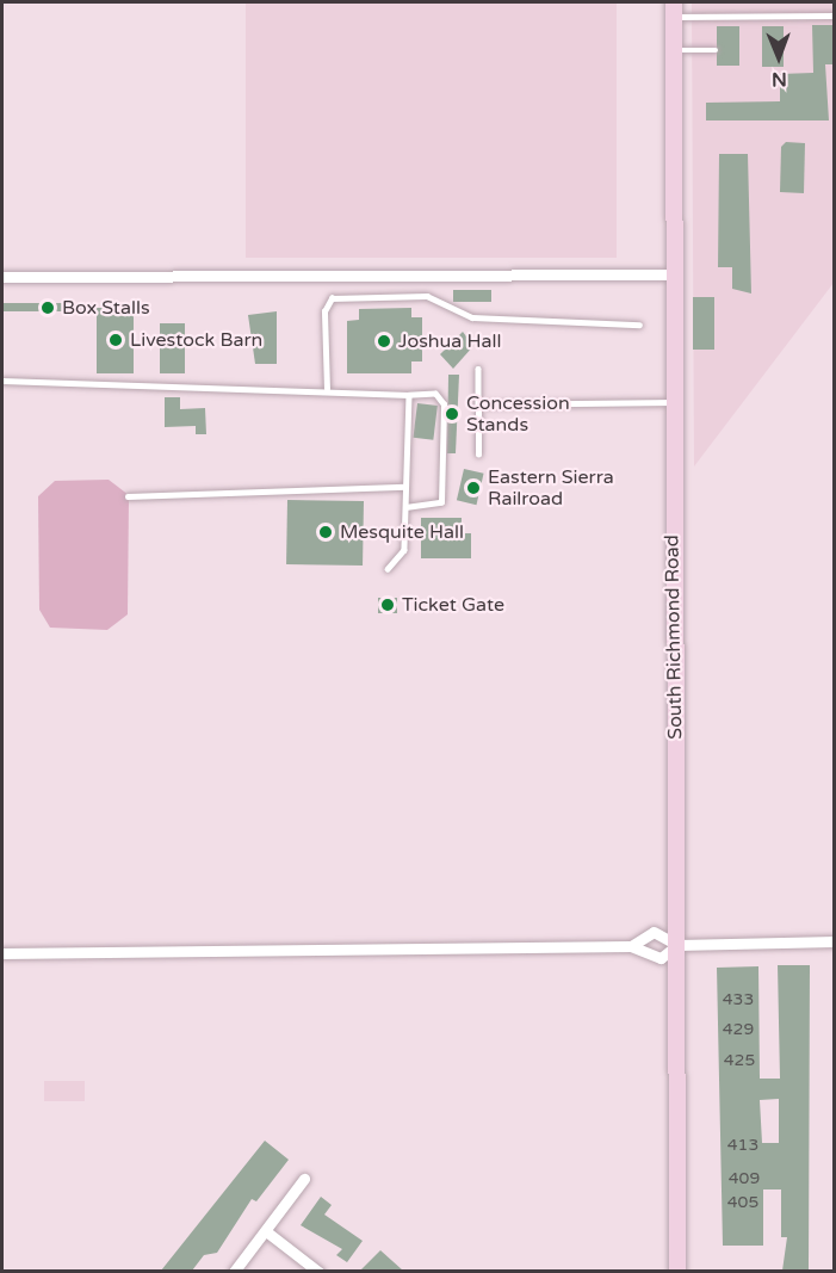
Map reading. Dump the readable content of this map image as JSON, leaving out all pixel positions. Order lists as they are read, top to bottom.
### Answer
{
  "streets": {
    "street": ["South Richmond Road"]
  },
  "places": [
    "Box Stalls",
    "Livestock Barn",
    "Joshua Hall",
    "Concession Stands",
    "Eastern Sierra Railroad",
    "Mesquite Hall",
    "Ticket Gate"
  ],
  "house_numbers": [
    "433",
    "429",
    "425",
    "413",
    "409",
    "405"
  ],
  "north": "bottom"
}
